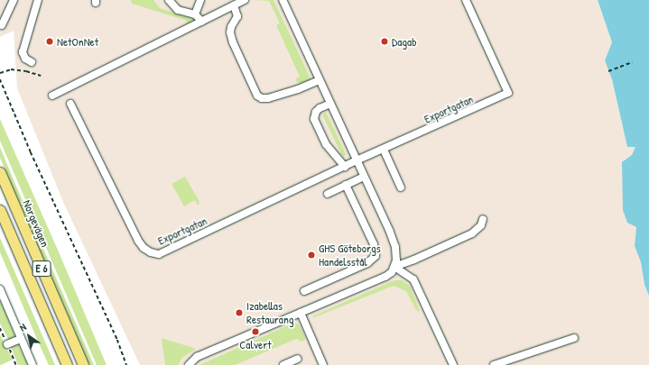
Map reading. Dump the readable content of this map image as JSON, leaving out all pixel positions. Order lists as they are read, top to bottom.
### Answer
{
  "streets": {
    "highway": ["Norgevägen", "E 6"],
    "street": ["Exportgatan"]
  },
  "places": [
    "NetOnNet",
    "Dagab",
    "GHS Göteborgs Handelsstål",
    "Izabellas Restaurang",
    "Calvert"
  ],
  "north": "top left"
}
